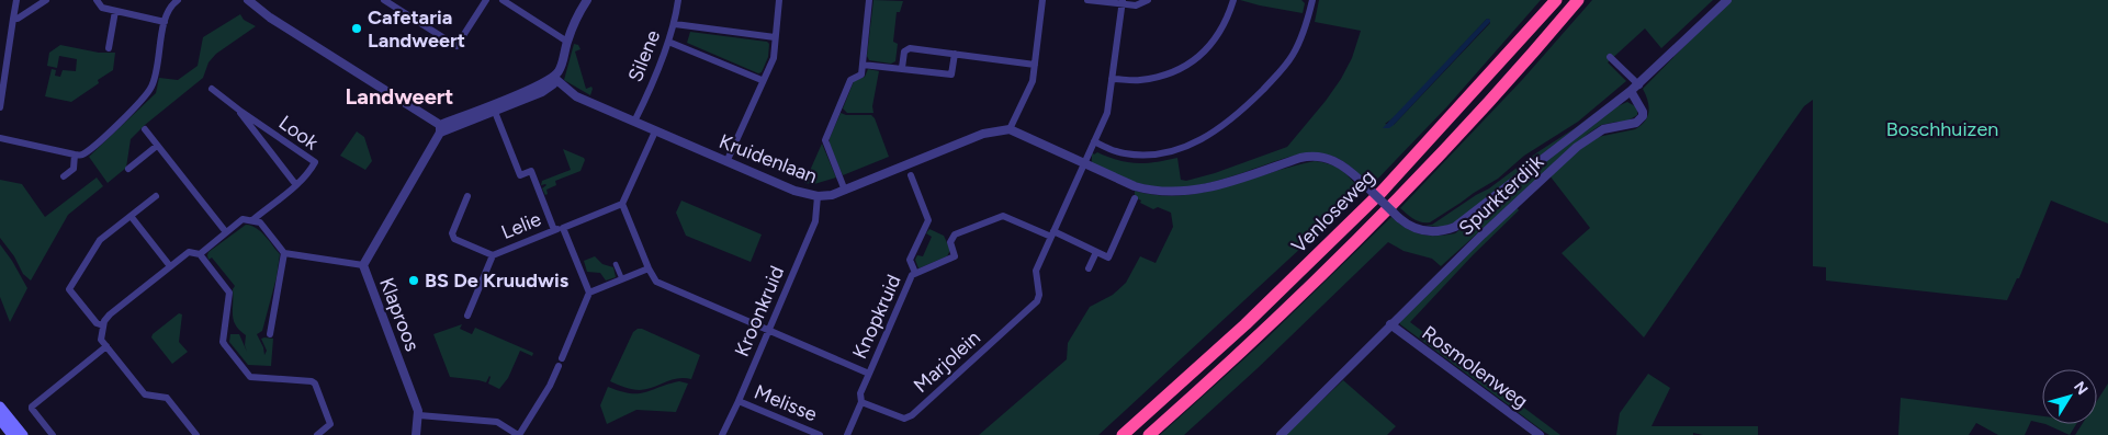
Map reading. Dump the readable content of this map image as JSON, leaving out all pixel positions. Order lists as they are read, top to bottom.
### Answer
{
  "streets": {
    "highway": ["Venloseweg"],
    "street": [
      "Silene",
      "Look",
      "Kruidenlaan",
      "Spurkterdijk",
      "Lelie",
      "Kroonkruid",
      "Klaproos",
      "Knopkruid",
      "Marjolein",
      "Rosmolenweg",
      "Melisse"
    ]
  },
  "crossings": [
    ["Silene", "Kruidenlaan"],
    ["Kruidenlaan", "Kroonkruid"],
    ["Spurkterdijk", "Rosmolenweg"],
    ["Kroonkruid", "Melisse"],
    ["Knopkruid", "Marjolein"]
  ],
  "districts": ["Landweert"],
  "parks": ["Boschhuizen"],
  "places": ["Cafetaria Landweert", "BS De Kruudwis"],
  "north": "top right"
}
